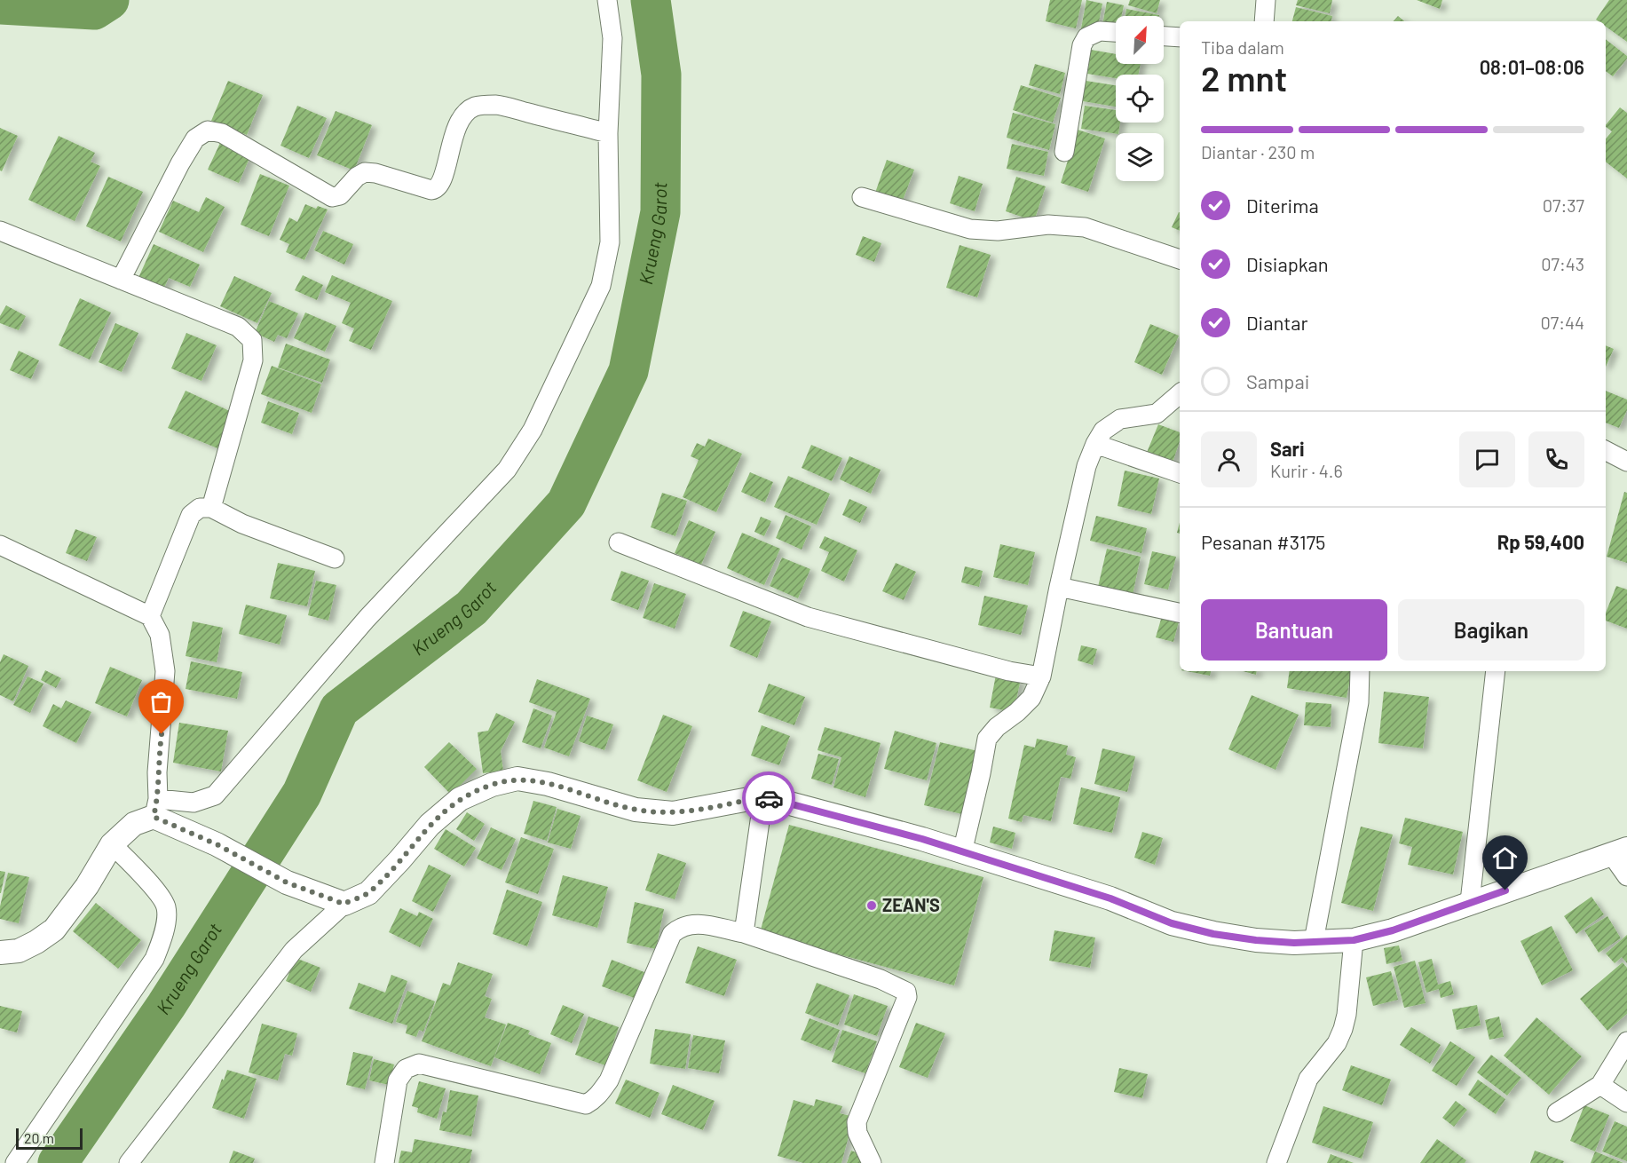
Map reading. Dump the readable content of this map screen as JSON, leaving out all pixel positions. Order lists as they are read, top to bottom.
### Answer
{
  "water": ["Krueng Garot"],
  "places": ["ZEAN'S"],
  "scale_bar": "20 m",
  "north": "top right",
  "page": {
    "heading": ["2 mnt", "Tiba dalam", "08:01–08:06"],
    "panel": [
      "Sari",
      "Kurir · 4.6",
      "Pesanan #3175",
      "Rp 59,400"
    ],
    "bar": "Diantar · 230 m",
    "list": [
      ["Diterima", "07:37"],
      ["Disiapkan", "07:43"],
      ["Diantar", "07:44"],
      "Sampai"
    ],
    "buttons": ["Bantuan", "Bagikan"],
    "scale": "20 m"
  }
}
